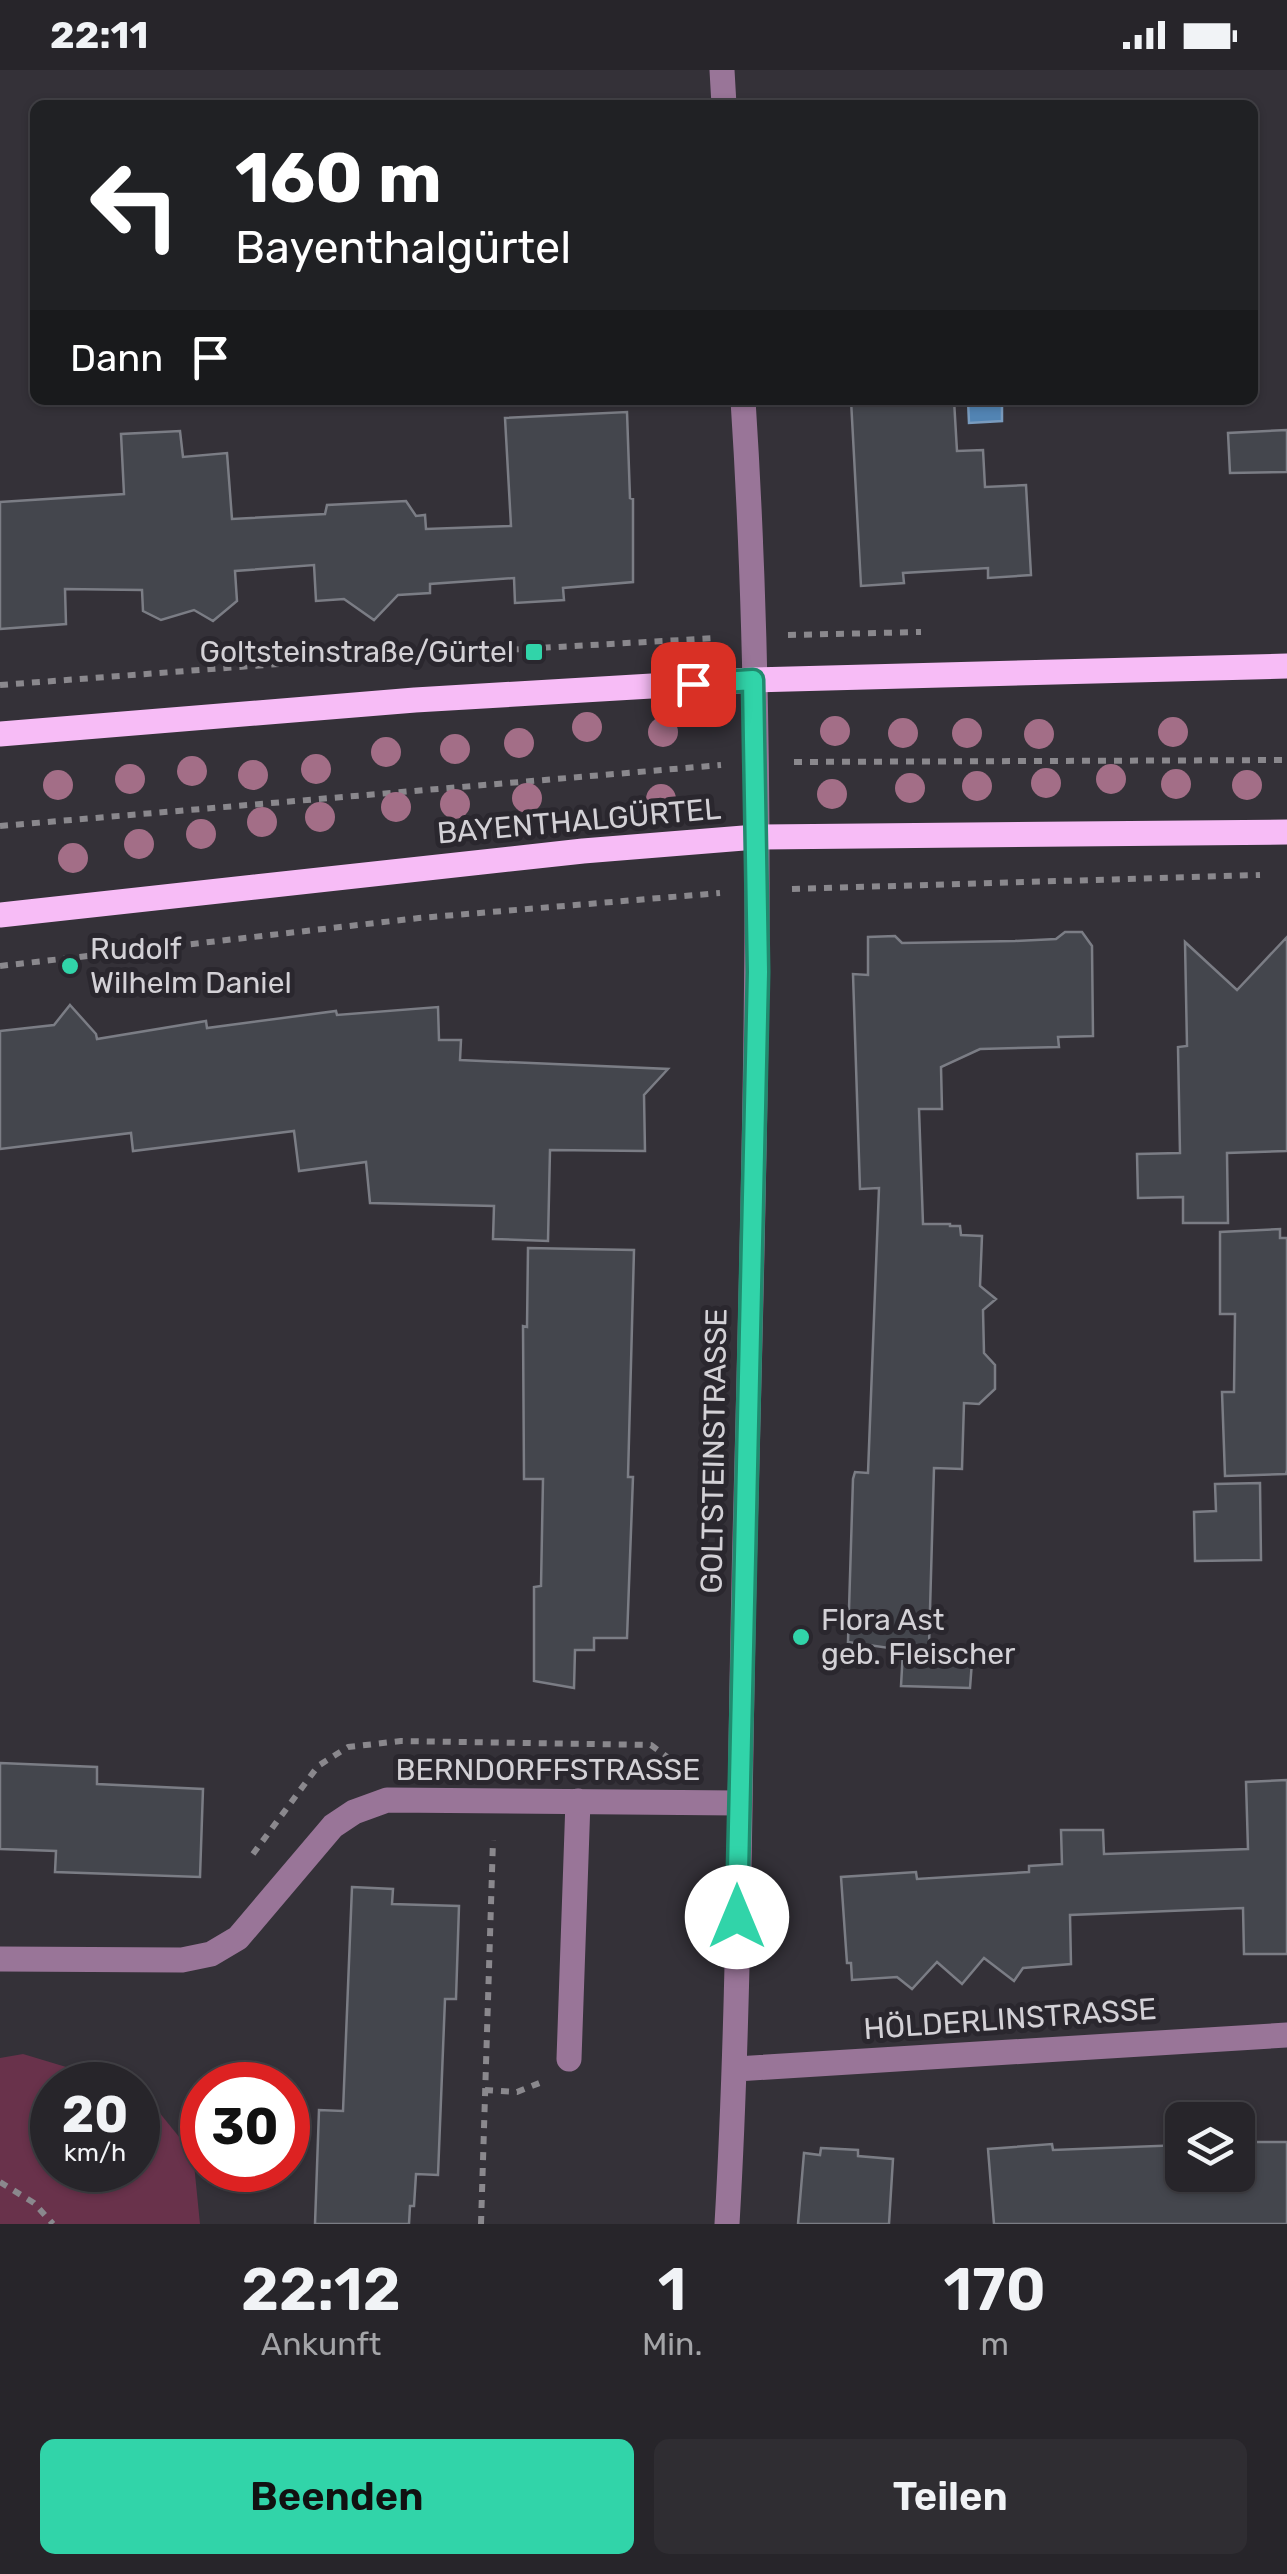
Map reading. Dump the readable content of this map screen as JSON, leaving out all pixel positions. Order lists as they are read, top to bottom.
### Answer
{
  "streets": {
    "main road": ["BAYENTHALGÜRTEL"],
    "street": ["GOLTSTEINSTRASSE", "BERNDORFFSTRASSE", "HÖLDERLINSTRASSE"]
  },
  "crossings": [
    ["BAYENTHALGÜRTEL", "GOLTSTEINSTRASSE"],
    ["GOLTSTEINSTRASSE", "BERNDORFFSTRASSE"],
    ["GOLTSTEINSTRASSE", "HÖLDERLINSTRASSE"]
  ],
  "places": {
    "transit": ["Goltsteinstraße/Gürtel"],
    "other": ["Rudolf Wilhelm Daniel", "Flora Ast geb. Fleischer"]
  },
  "page": {
    "status": "22:11",
    "turn": ["160 m", "Bayenthalgürtel"],
    "then": "Dann",
    "speed": "20 km/h",
    "limit": "30",
    "eta": [
      "22:12",
      "Ankunft",
      "1",
      "Min.",
      "170",
      "m"
    ],
    "buttons": ["Beenden", "Teilen"]
  }
}
